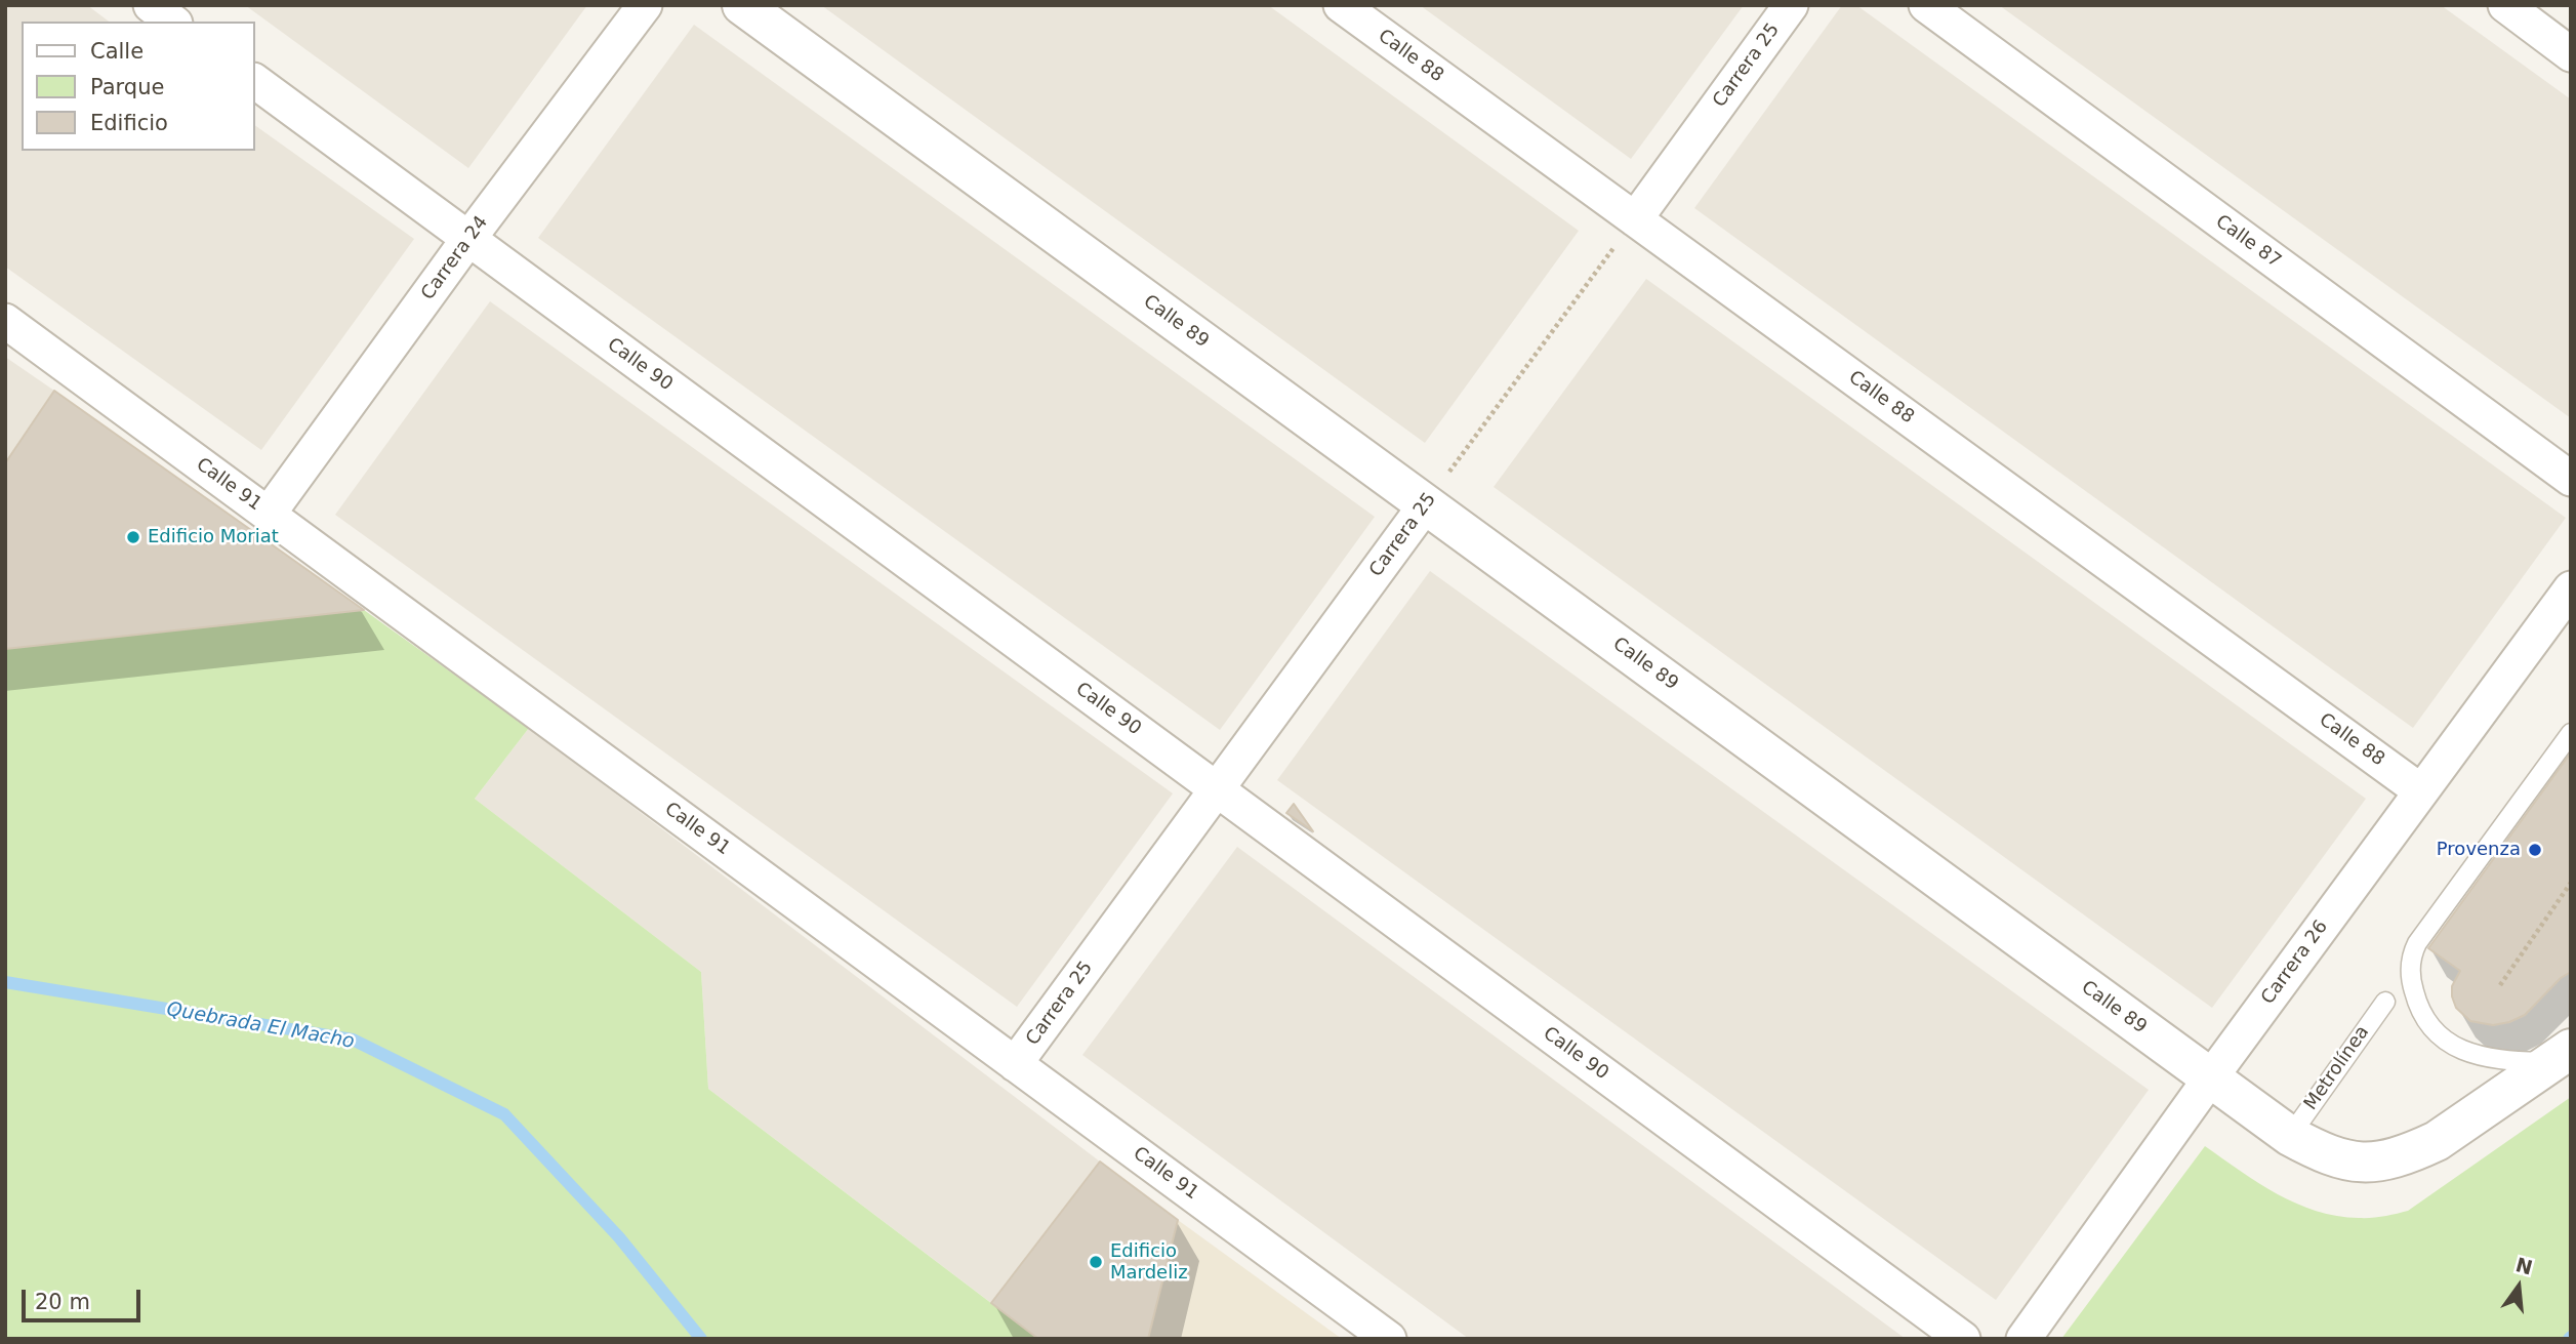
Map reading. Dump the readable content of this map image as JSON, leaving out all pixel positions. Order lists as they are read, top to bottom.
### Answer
{
  "streets": {
    "street": [
      "Calle 88",
      "Carrera 25",
      "Calle 87",
      "Carrera 24",
      "Calle 89",
      "Calle 90",
      "Calle 91",
      "Carrera 26"
    ],
    "lane": ["Metrolínea"]
  },
  "crossings": [
    ["Calle 88", "Carrera 25"],
    ["Calle 88", "Carrera 26"],
    ["Carrera 25", "Calle 89"],
    ["Carrera 25", "Calle 90"],
    ["Carrera 25", "Calle 91"],
    ["Carrera 24", "Calle 90"],
    ["Carrera 24", "Calle 91"],
    ["Calle 89", "Carrera 26"],
    ["Calle 89", "Metrolínea"]
  ],
  "water": ["Quebrada El Macho"],
  "places": ["Edificio Moriat", "Provenza", "Edificio Mardeliz"],
  "legend": ["Calle", "Parque", "Edificio"],
  "scale_bar": "20 m",
  "north": "top"
}
